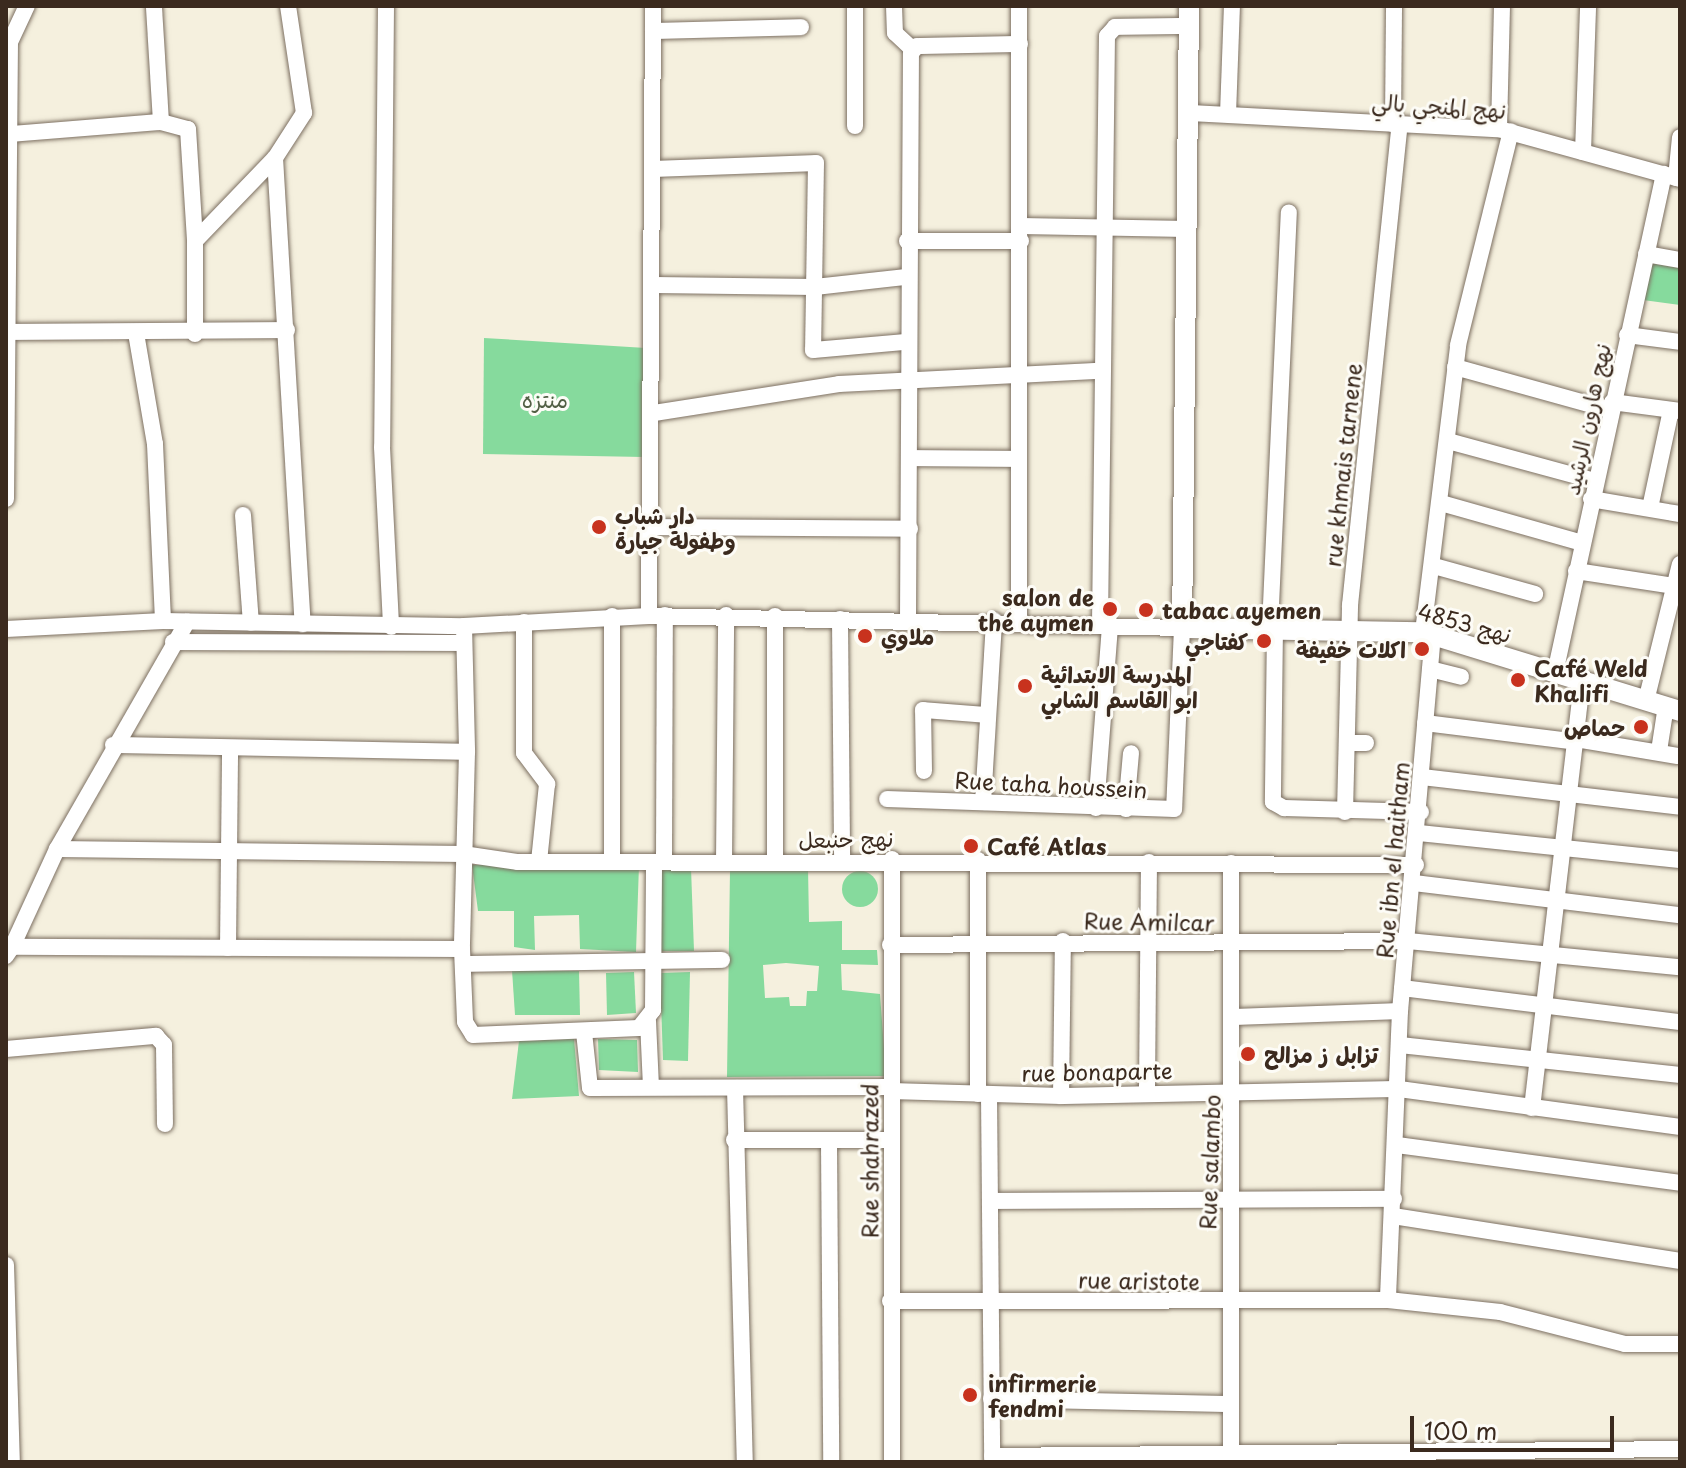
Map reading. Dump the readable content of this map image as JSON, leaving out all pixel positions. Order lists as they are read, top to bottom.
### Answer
{
  "streets": {
    "street": [
      "نهج المنجي بالي",
      "نهج هارون الرشيد",
      "rue khmais tarnene",
      "نهج 4853",
      "Rue taha houssein",
      "نهج حنبعل",
      "Rue ibn el haitham",
      "Rue Amilcar",
      "rue bonaparte",
      "Rue shahrazed",
      "Rue salambo",
      "rue aristote"
    ]
  },
  "crossings": [
    ["نهج المنجي بالي", "نهج هارون الرشيد"],
    ["نهج المنجي بالي", "rue khmais tarnene"],
    ["نهج المنجي بالي", "Rue ibn el haitham"],
    ["نهج هارون الرشيد", "نهج 4853"],
    ["rue khmais tarnene", "نهج 4853"],
    ["نهج 4853", "Rue taha houssein"],
    ["نهج 4853", "Rue ibn el haitham"],
    ["نهج حنبعل", "Rue ibn el haitham"],
    ["نهج حنبعل", "Rue shahrazed"],
    ["نهج حنبعل", "Rue salambo"],
    ["Rue ibn el haitham", "Rue Amilcar"],
    ["Rue ibn el haitham", "rue bonaparte"],
    ["Rue ibn el haitham", "rue aristote"],
    ["Rue Amilcar", "Rue shahrazed"],
    ["Rue Amilcar", "Rue salambo"],
    ["rue bonaparte", "Rue shahrazed"],
    ["rue bonaparte", "Rue salambo"],
    ["Rue shahrazed", "rue aristote"],
    ["Rue salambo", "rue aristote"]
  ],
  "parks": ["منتزه"],
  "places": [
    "دار شباب وطفولة جيارة",
    "salon de thé aymen",
    "tabac ayemen",
    "ملاوي",
    "كفتاجي",
    "اكلات خفيفة",
    "Café Weld Khalifi",
    "المدرسة الابتدائية ابو القاسم الشابي",
    "حماص",
    "Café Atlas",
    "تزابل ز مزالح",
    "infirmerie fendmi"
  ],
  "scale_bar": "100 m"
}
